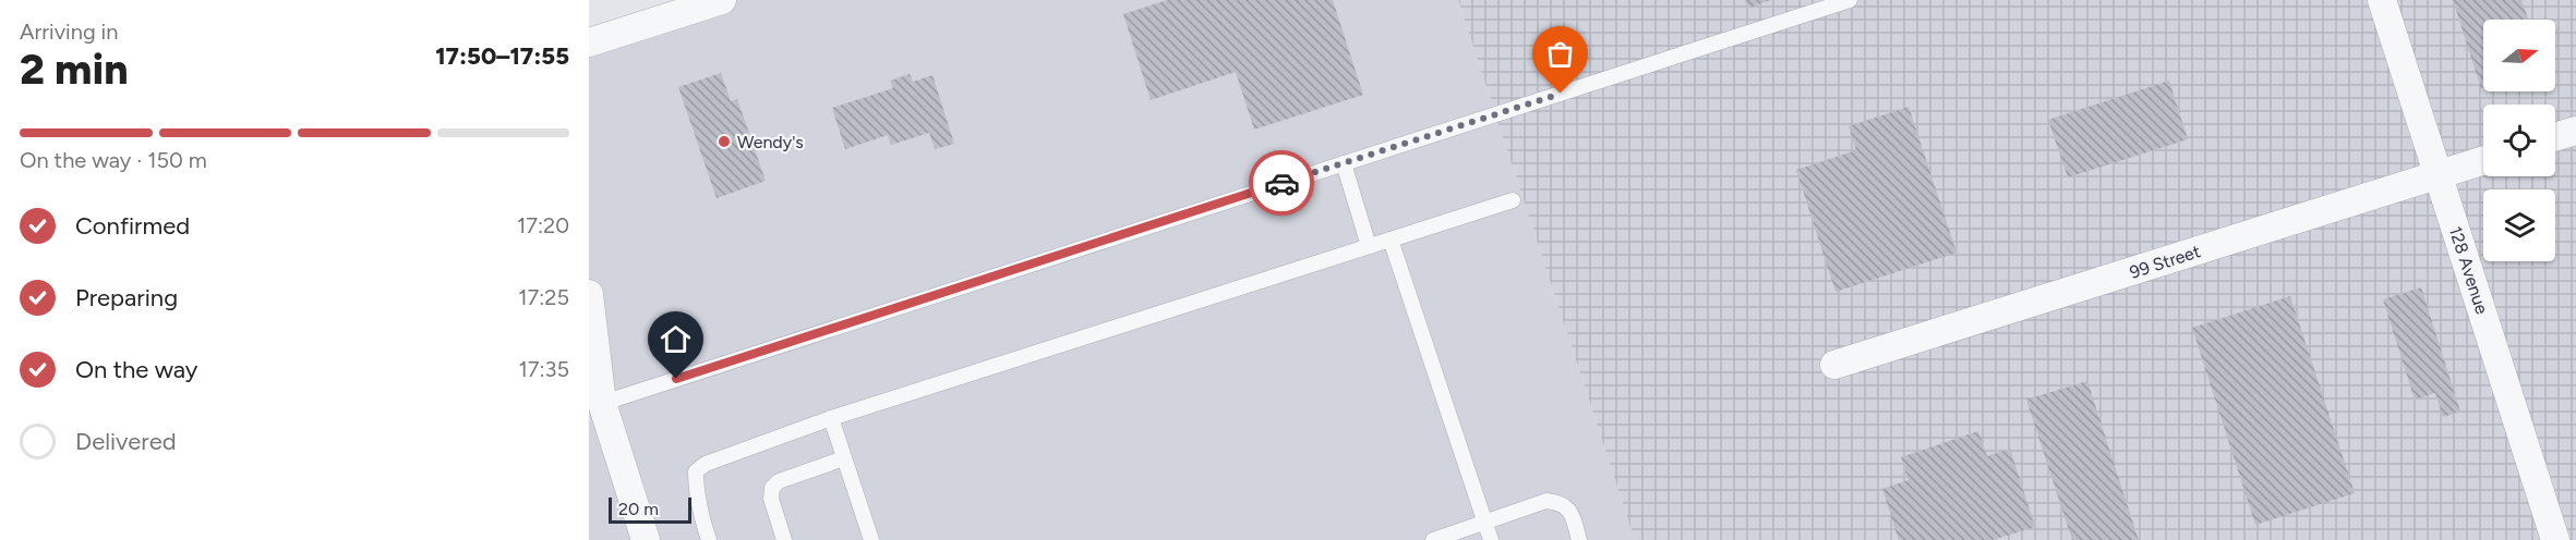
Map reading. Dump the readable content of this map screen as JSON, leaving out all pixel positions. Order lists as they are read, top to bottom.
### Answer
{
  "streets": {
    "street": ["99 Street", "128 Avenue"]
  },
  "crossings": [
    ["99 Street", "128 Avenue"]
  ],
  "places": ["Wendy's"],
  "scale_bar": "20 m",
  "north": "right",
  "page": {
    "heading": ["2 min", "Arriving in", "17:50–17:55"],
    "bar": "On the way · 150 m",
    "list": [
      ["Confirmed", "17:20"],
      ["Preparing", "17:25"],
      ["On the way", "17:35"],
      "Delivered"
    ],
    "scale": "20 m"
  }
}
